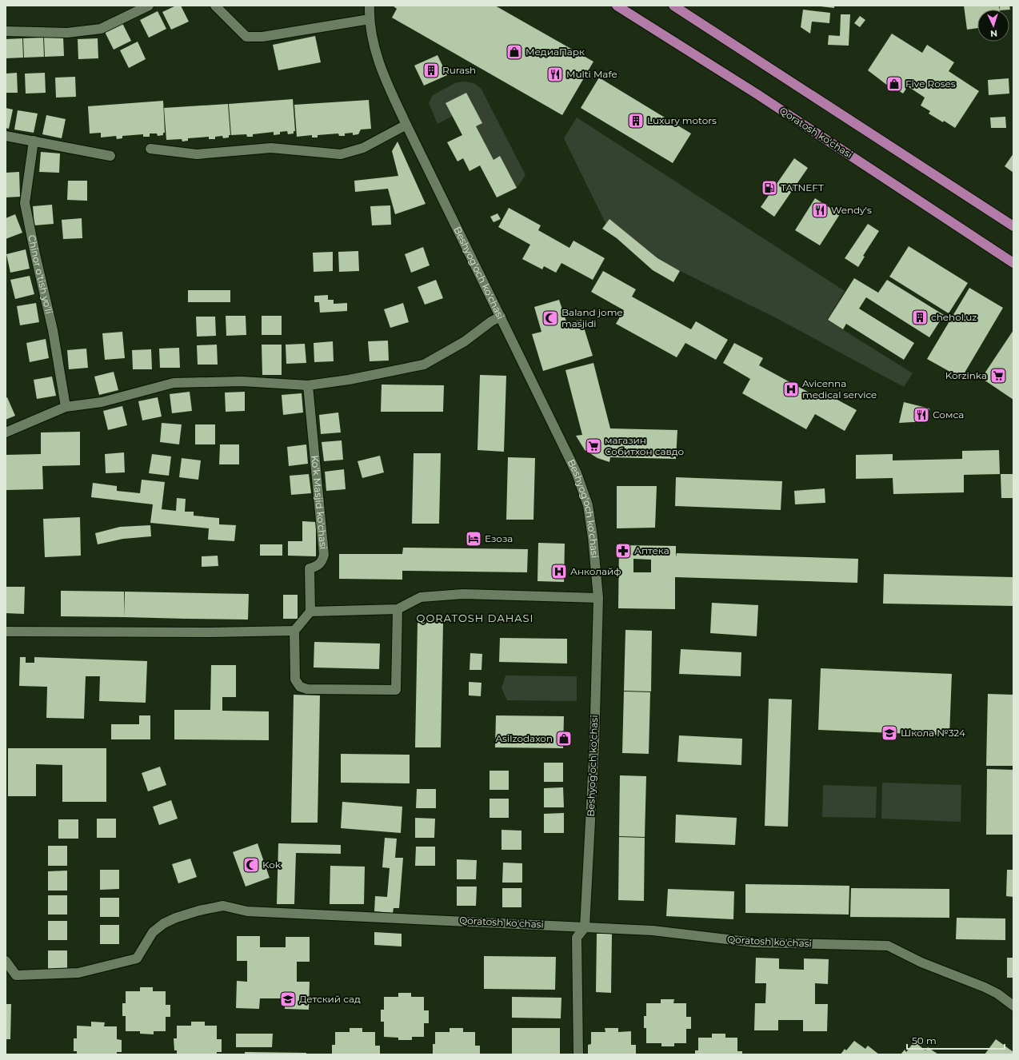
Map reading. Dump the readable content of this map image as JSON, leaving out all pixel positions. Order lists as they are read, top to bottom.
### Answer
{
  "streets": {
    "main road": ["Qoratosh ko'chasi"],
    "street": ["Beshyog'och ko'chasi", "Chinor o'tish yo'li", "Ko'k Masjid ko'chasi"]
  },
  "crossings": [
    ["Qoratosh ko'chasi", "Beshyog'och ko'chasi"]
  ],
  "districts": ["QORATOSH DAHASI"],
  "places": {
    "shop": ["МедиаПарк", "Five Roses", "Asilzodaxon"],
    "building": ["Rurash", "Luxury motors", "chehol.uz"],
    "restaurant": ["Multi Mafe", "Wendy's", "Сомса"],
    "fuel station": ["TATNEFT"],
    "mosque": ["Baland jome masjidi", "Kok"],
    "supermarket": ["Korzinka", "магазин Собитхон савдо"],
    "hospital": ["Avicenna medical service", "Анколайф"],
    "hotel": ["Езоза"],
    "pharmacy": ["Аптека"],
    "school or university": ["Школа №324", "Детский сад"]
  },
  "scale_bar": "50 m",
  "north": "bottom"
}
